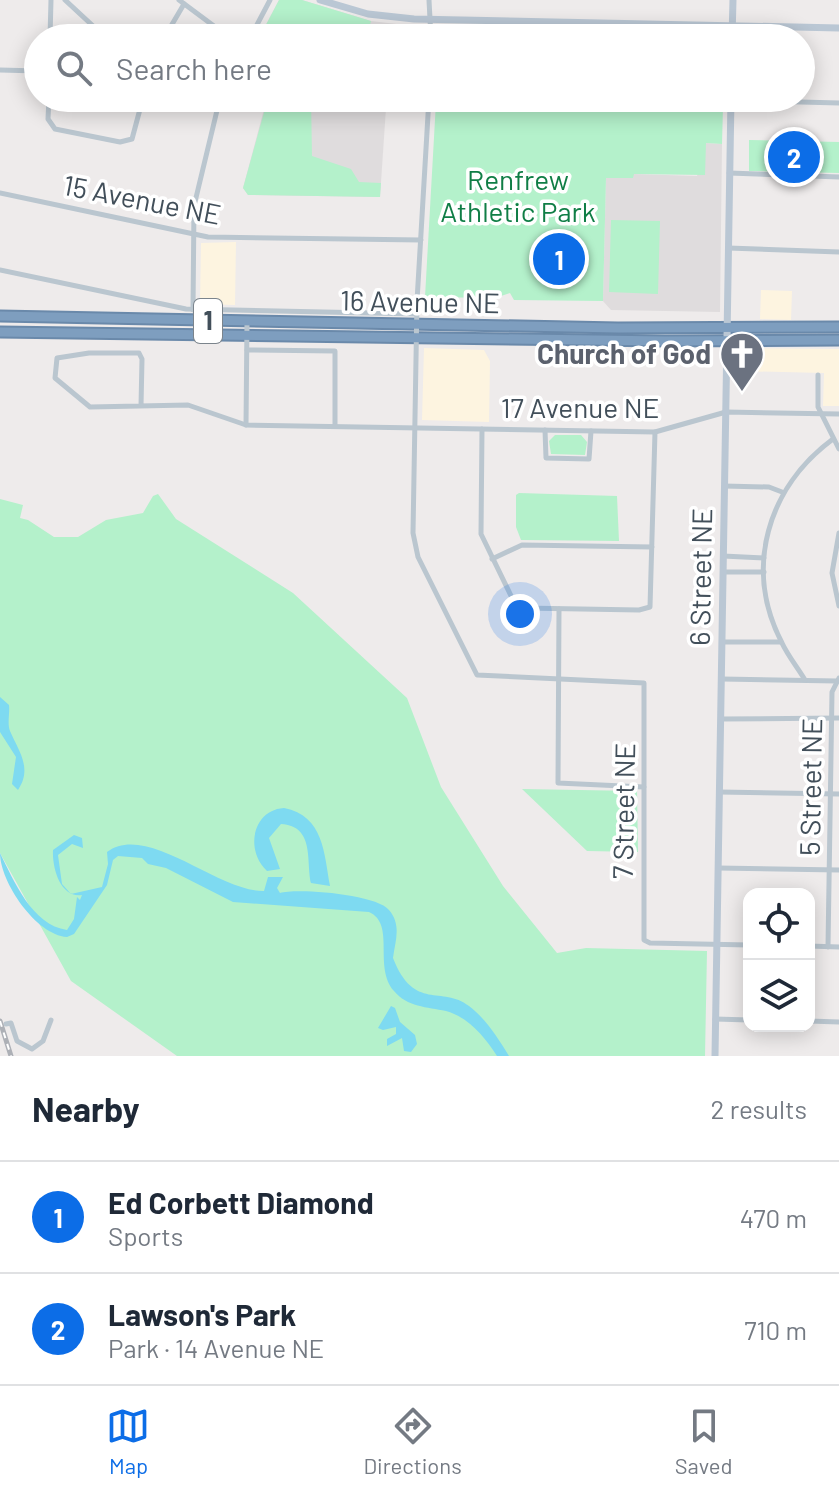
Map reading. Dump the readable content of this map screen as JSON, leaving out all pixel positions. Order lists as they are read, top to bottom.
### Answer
{
  "streets": {
    "highway": ["16 Avenue NE", "1"],
    "street": [
      "15 Avenue NE",
      "17 Avenue NE",
      "6 Street NE",
      "5 Street NE",
      "7 Street NE"
    ]
  },
  "crossings": [
    ["16 Avenue NE", "6 Street NE"],
    ["17 Avenue NE", "6 Street NE"],
    ["6 Street NE", "7 Street NE"]
  ],
  "parks": ["Renfrew Athletic Park"],
  "places": {
    "church": ["Church of God"]
  },
  "page": {
    "search": "Search here",
    "pins": ["2", "1"],
    "heading": ["Nearby", "2 results"],
    "list": [
      {
        "mark": "1",
        "name": "Ed Corbett Diamond",
        "note": "Sports",
        "value": "470 m"
      },
      {
        "mark": "2",
        "name": "Lawson's Park",
        "note": "Park · 14 Avenue NE",
        "value": "710 m"
      }
    ],
    "nav": ["Map", "Directions", "Saved"]
  }
}
